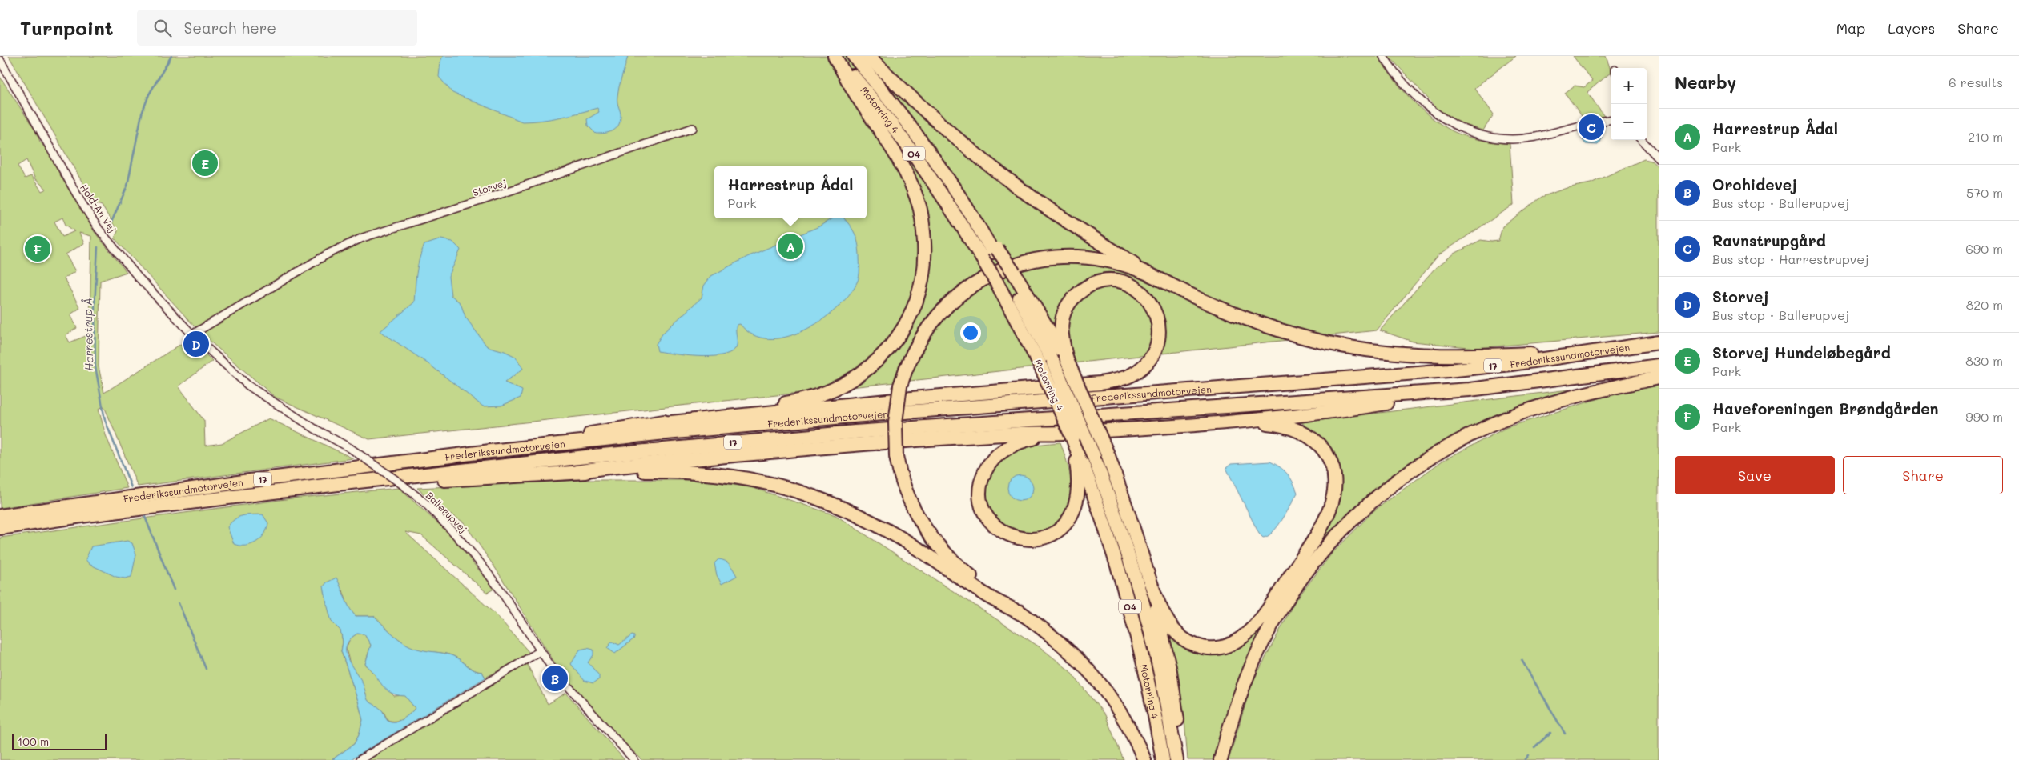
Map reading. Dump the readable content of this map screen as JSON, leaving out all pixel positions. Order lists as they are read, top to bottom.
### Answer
{
  "streets": {
    "highway": [
      "Motorring 4",
      "O4",
      "Frederikssundmotorvejen",
      "17"
    ],
    "street": ["Storvej", "Hold-An Vej", "Ballerupvej"]
  },
  "crossings": [
    ["Storvej", "Hold-An Vej"],
    ["Storvej", "Ballerupvej"],
    ["Hold-An Vej", "Ballerupvej"]
  ],
  "water": ["Harrestrup Å"],
  "scale_bar": "100 m",
  "page": {
    "header": "Turnpoint",
    "search": "Search here",
    "nav": ["Map", "Layers", "Share"],
    "heading": ["Nearby", "6 results"],
    "map_buttons": ["+", "−"],
    "list": [
      {
        "mark": "A",
        "name": "Harrestrup Ådal",
        "note": "Park",
        "value": "210 m"
      },
      {
        "mark": "B",
        "name": "Orchidevej",
        "note": "Bus stop · Ballerupvej",
        "value": "570 m"
      },
      {
        "mark": "C",
        "name": "Ravnstrupgård",
        "note": "Bus stop · Harrestrupvej",
        "value": "690 m"
      },
      {
        "mark": "D",
        "name": "Storvej",
        "note": "Bus stop · Ballerupvej",
        "value": "820 m"
      },
      {
        "mark": "E",
        "name": "Storvej Hundeløbegård",
        "note": "Park",
        "value": "830 m"
      },
      {
        "mark": "F",
        "name": "Haveforeningen Brøndgården",
        "note": "Park",
        "value": "990 m"
      }
    ],
    "pins": [
      "C",
      "E",
      "A",
      "F",
      "D",
      "B"
    ],
    "popup": ["Harrestrup Ådal", "Park"],
    "buttons": ["Save", "Share"],
    "scale": "100 m"
  }
}
